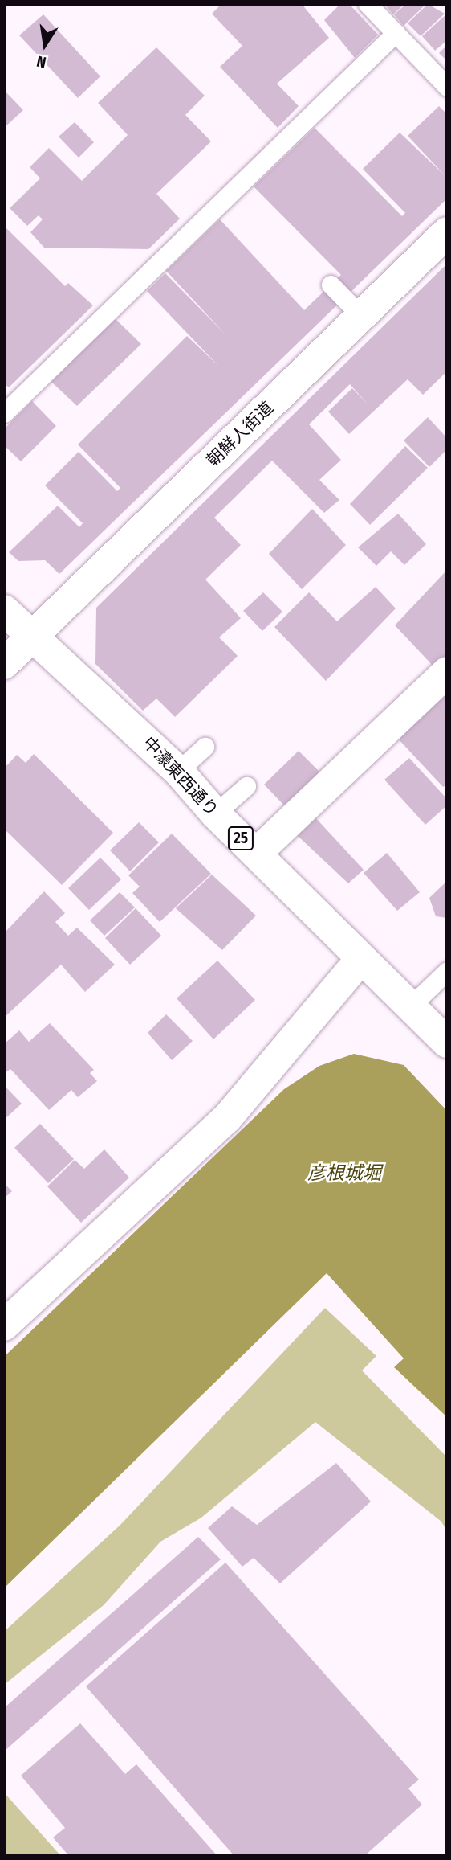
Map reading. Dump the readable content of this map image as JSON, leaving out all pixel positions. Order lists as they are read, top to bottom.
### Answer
{
  "streets": {
    "street": ["朝鮮人街道", "中濠東西通り", "25"]
  },
  "crossings": [
    ["朝鮮人街道", "中濠東西通り"]
  ],
  "water": ["彦根城堀"],
  "north": "bottom"
}
